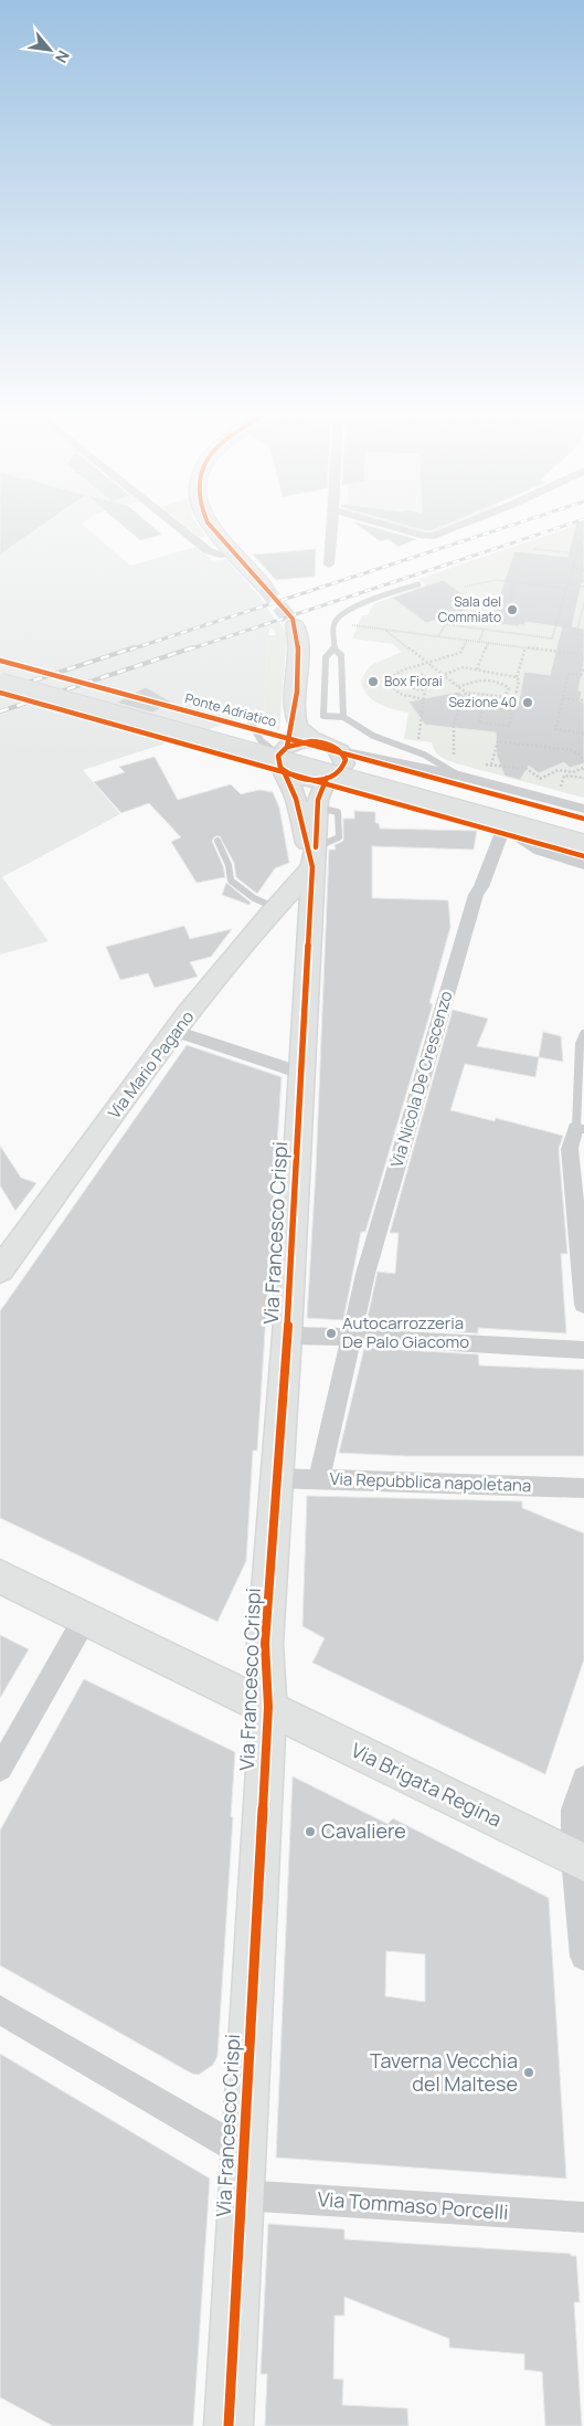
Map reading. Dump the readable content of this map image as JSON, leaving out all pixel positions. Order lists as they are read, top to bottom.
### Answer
{
  "streets": {
    "main road": [
      "Ponte Adriatico",
      "Via Mario Pagano",
      "Via Francesco Crispi",
      "Via Brigata Regina"
    ],
    "street": ["Via Nicola De Crescenzo", "Via Repubblica napoletana", "Via Tommaso Porcelli"]
  },
  "crossings": [
    ["Via Mario Pagano", "Via Francesco Crispi"],
    ["Via Nicola De Crescenzo", "Via Repubblica napoletana"],
    ["Via Francesco Crispi", "Via Repubblica napoletana"],
    ["Via Francesco Crispi", "Via Brigata Regina"],
    ["Via Francesco Crispi", "Via Tommaso Porcelli"]
  ],
  "places": [
    "Sala del Commiato",
    "Box Fiorai",
    "Sezione 40",
    "Autocarrozzeria De Palo Giacomo",
    "Cavaliere",
    "Taverna Vecchia del Maltese"
  ],
  "north": "bottom right"
}
